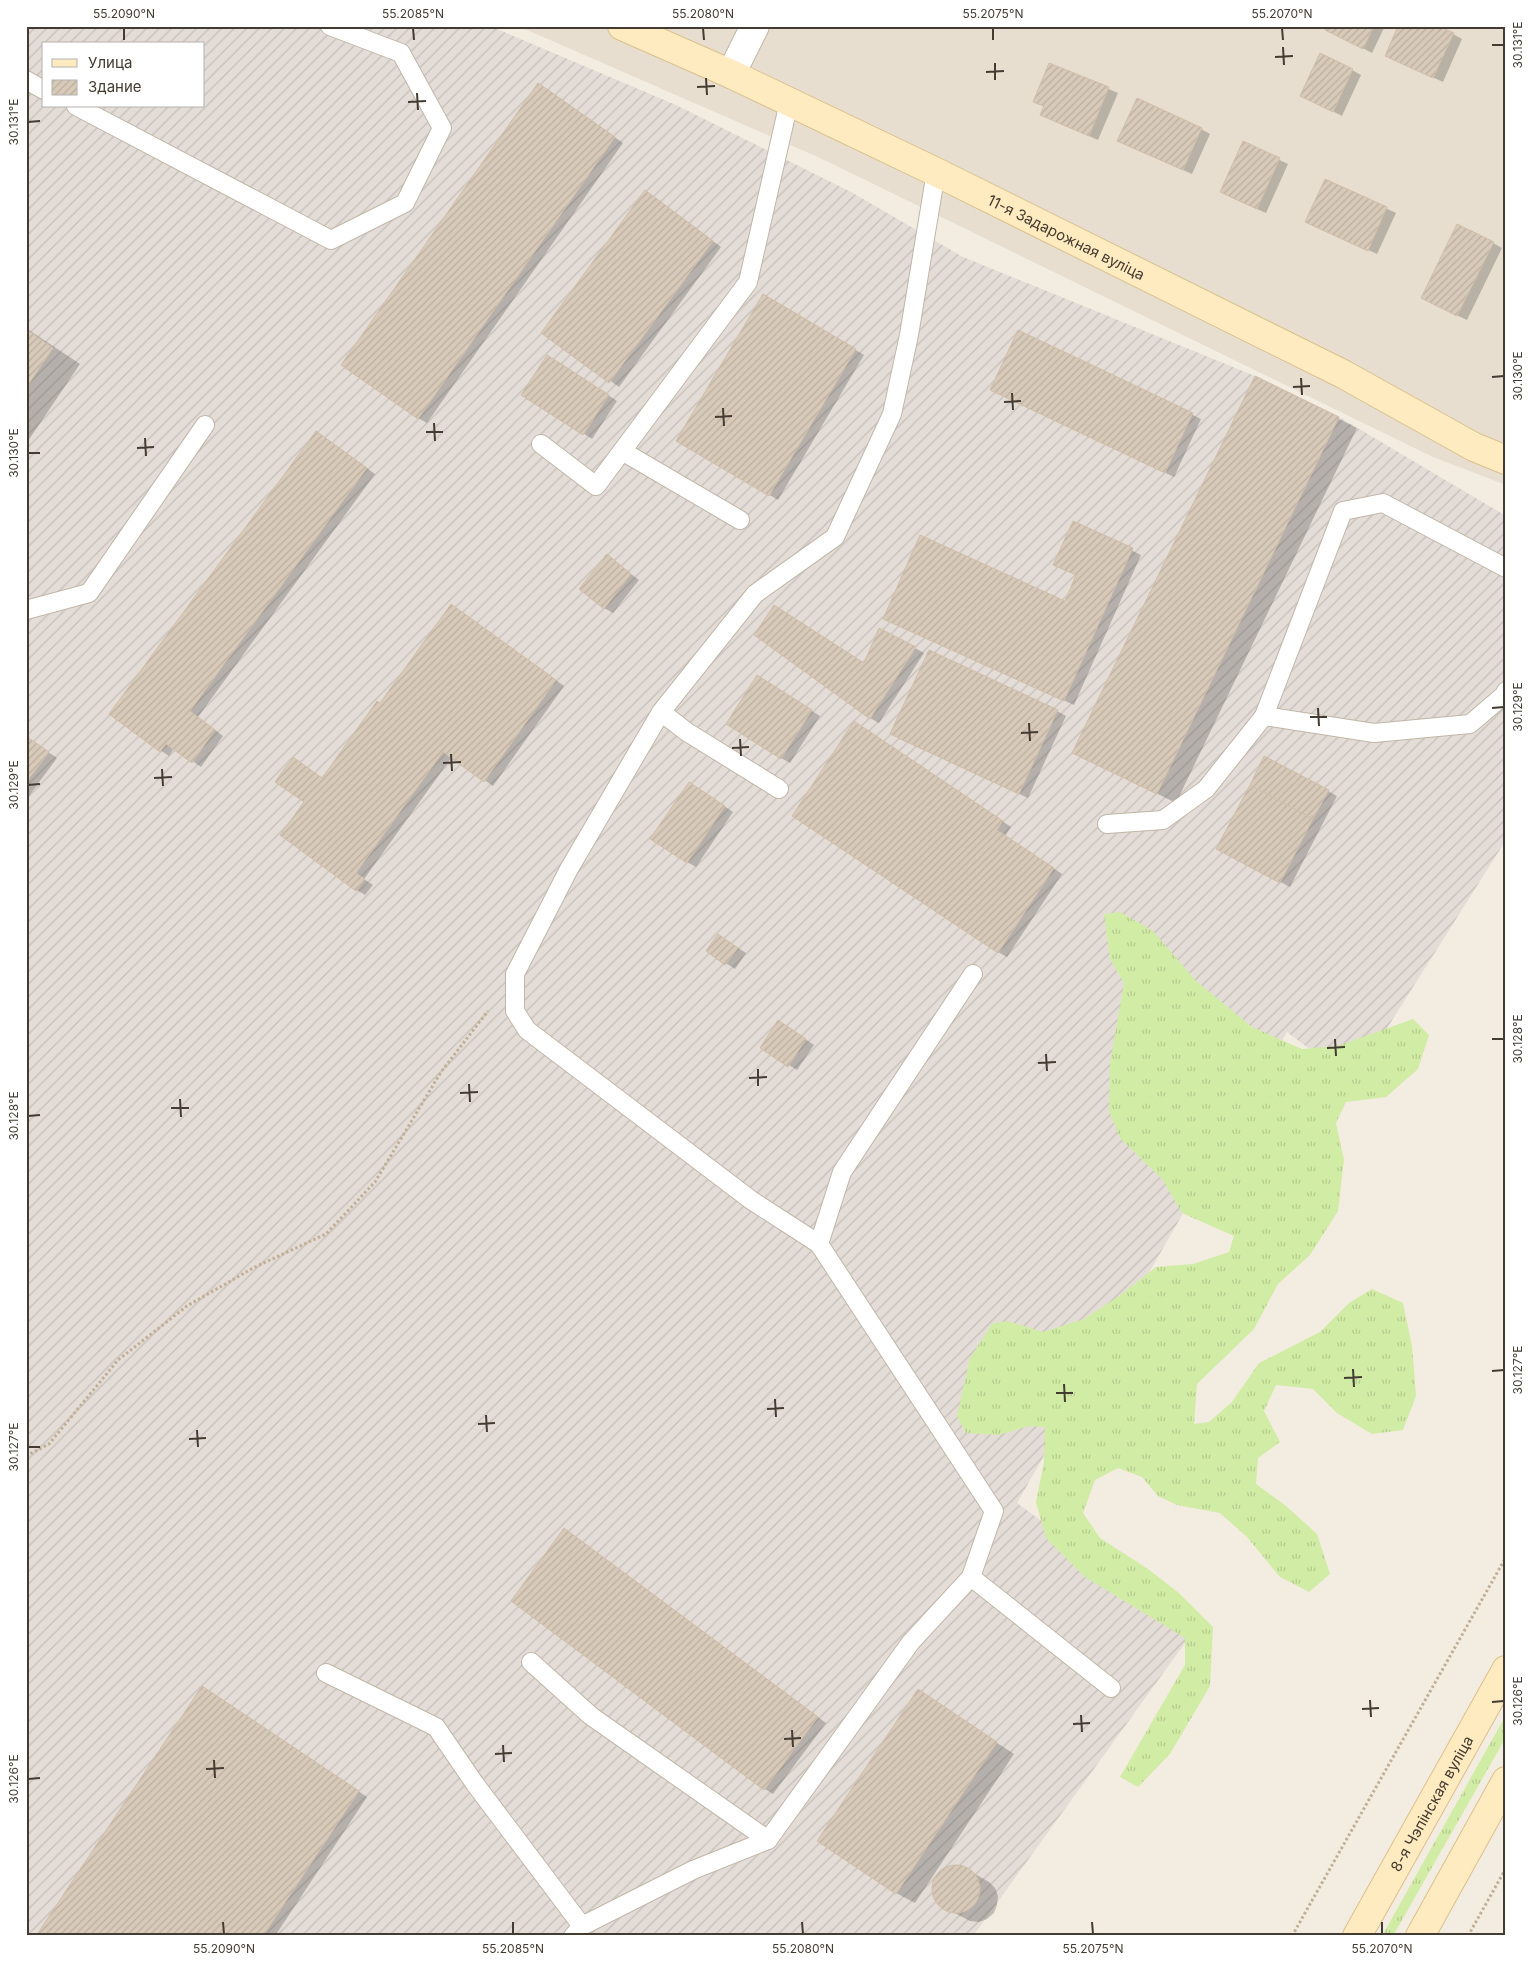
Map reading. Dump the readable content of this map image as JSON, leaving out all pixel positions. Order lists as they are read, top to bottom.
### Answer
{
  "streets": {
    "main road": ["11-я Задарожная вуліца", "8-я Чэпінская вуліца"]
  },
  "legend": ["Улица", "Здание"],
  "coordinates": [
    "55.2090°N",
    "55.2085°N",
    "55.2080°N",
    "55.2075°N",
    "55.2070°N",
    "30.131°E",
    "30.130°E",
    "30.129°E",
    "30.128°E",
    "30.127°E",
    "30.126°E"
  ]
}
